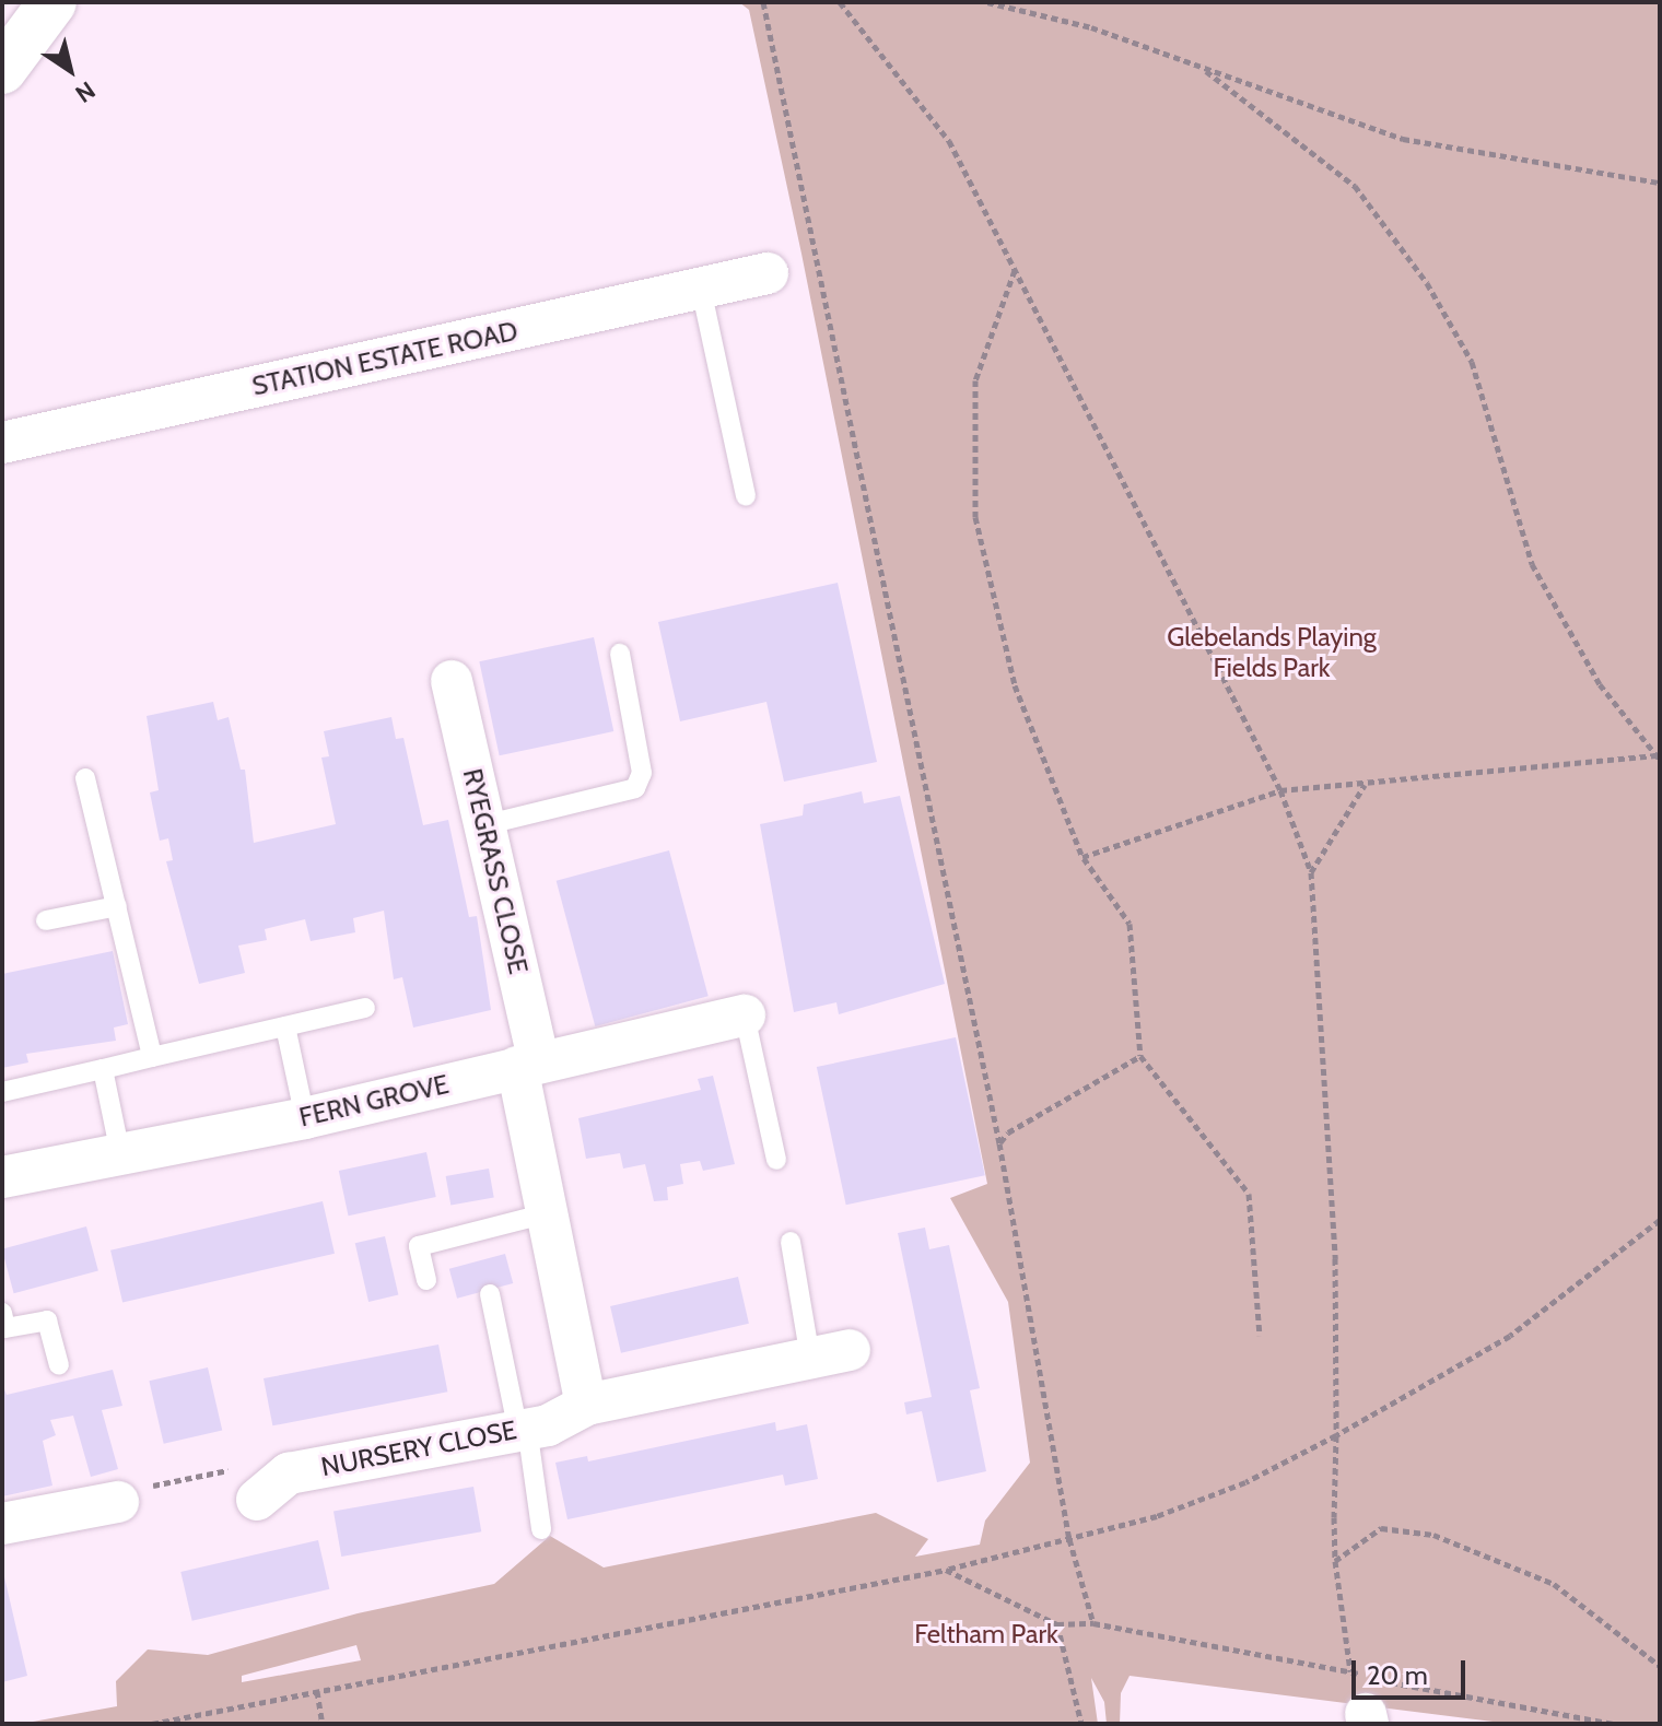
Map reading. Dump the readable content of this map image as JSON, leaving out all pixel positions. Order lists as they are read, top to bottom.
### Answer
{
  "streets": {
    "street": [
      "STATION ESTATE ROAD",
      "RYEGRASS CLOSE",
      "FERN GROVE",
      "NURSERY CLOSE"
    ]
  },
  "crossings": [
    ["RYEGRASS CLOSE", "FERN GROVE"]
  ],
  "parks": ["Glebelands Playing Fields Park", "Feltham Park"],
  "scale_bar": "20 m",
  "north": "bottom right"
}
